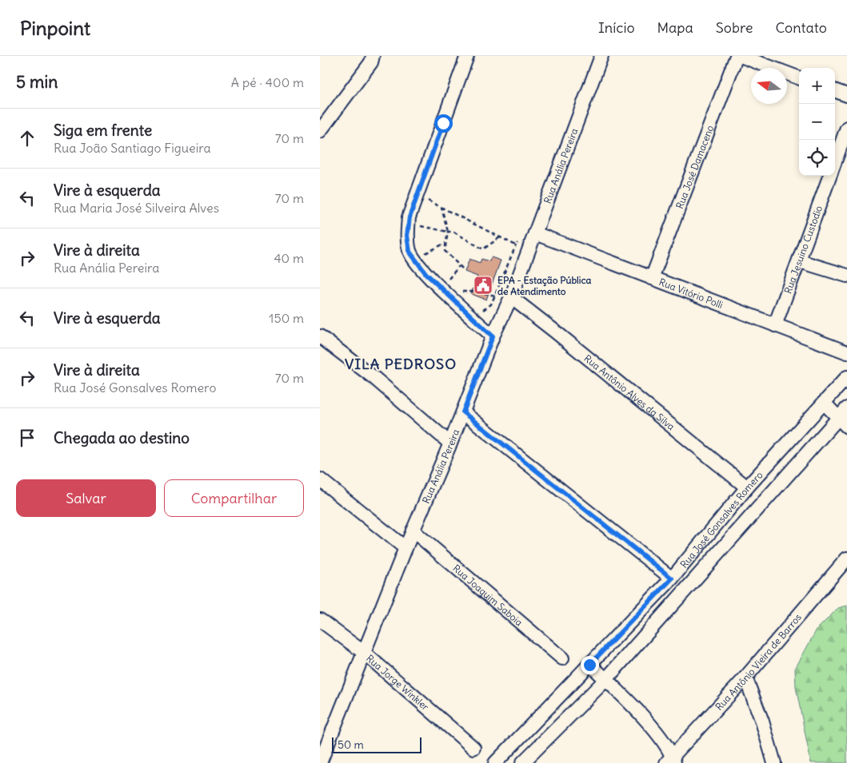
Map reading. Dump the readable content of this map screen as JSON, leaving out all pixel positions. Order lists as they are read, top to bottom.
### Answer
{
  "streets": {
    "street": [
      "Rua Anália Pereira",
      "Rua José Damaceno",
      "Rua Jesuino Custodio",
      "Rua Vitório Polli",
      "Rua Antônio Alves da Silva",
      "Rua José Gonsalves Romero",
      "Rua Joaquim Saboia",
      "Rua Antônio Vieira de Barros",
      "Rua Jorge Winkler"
    ]
  },
  "crossings": [
    ["Rua Anália Pereira", "Rua Vitório Polli"],
    ["Rua Anália Pereira", "Rua Antônio Alves da Silva"],
    ["Rua Anália Pereira", "Rua Joaquim Saboia"],
    ["Rua Anália Pereira", "Rua Jorge Winkler"],
    ["Rua José Damaceno", "Rua Vitório Polli"],
    ["Rua Jesuino Custodio", "Rua Vitório Polli"],
    ["Rua Antônio Alves da Silva", "Rua José Gonsalves Romero"]
  ],
  "districts": ["VILA PEDROSO"],
  "places": {
    "public building": ["EPA - Estação Pública de Atendimento"]
  },
  "scale_bar": "50 m",
  "north": "left",
  "page": {
    "header": "Pinpoint",
    "nav": [
      "Início",
      "Mapa",
      "Sobre",
      "Contato"
    ],
    "heading": ["5 min", "A pé · 400 m"],
    "map_buttons": ["+", "−"],
    "list": [
      ["Siga em frente", "Rua João Santiago Figueira", "70 m"],
      ["Vire à esquerda", "Rua Maria José Silveira Alves", "70 m"],
      ["Vire à direita", "Rua Anália Pereira", "40 m"],
      ["Vire à esquerda", "150 m"],
      ["Vire à direita", "Rua José Gonsalves Romero", "70 m"],
      "Chegada ao destino"
    ],
    "buttons": ["Salvar", "Compartilhar"],
    "scale": "50 m"
  }
}
